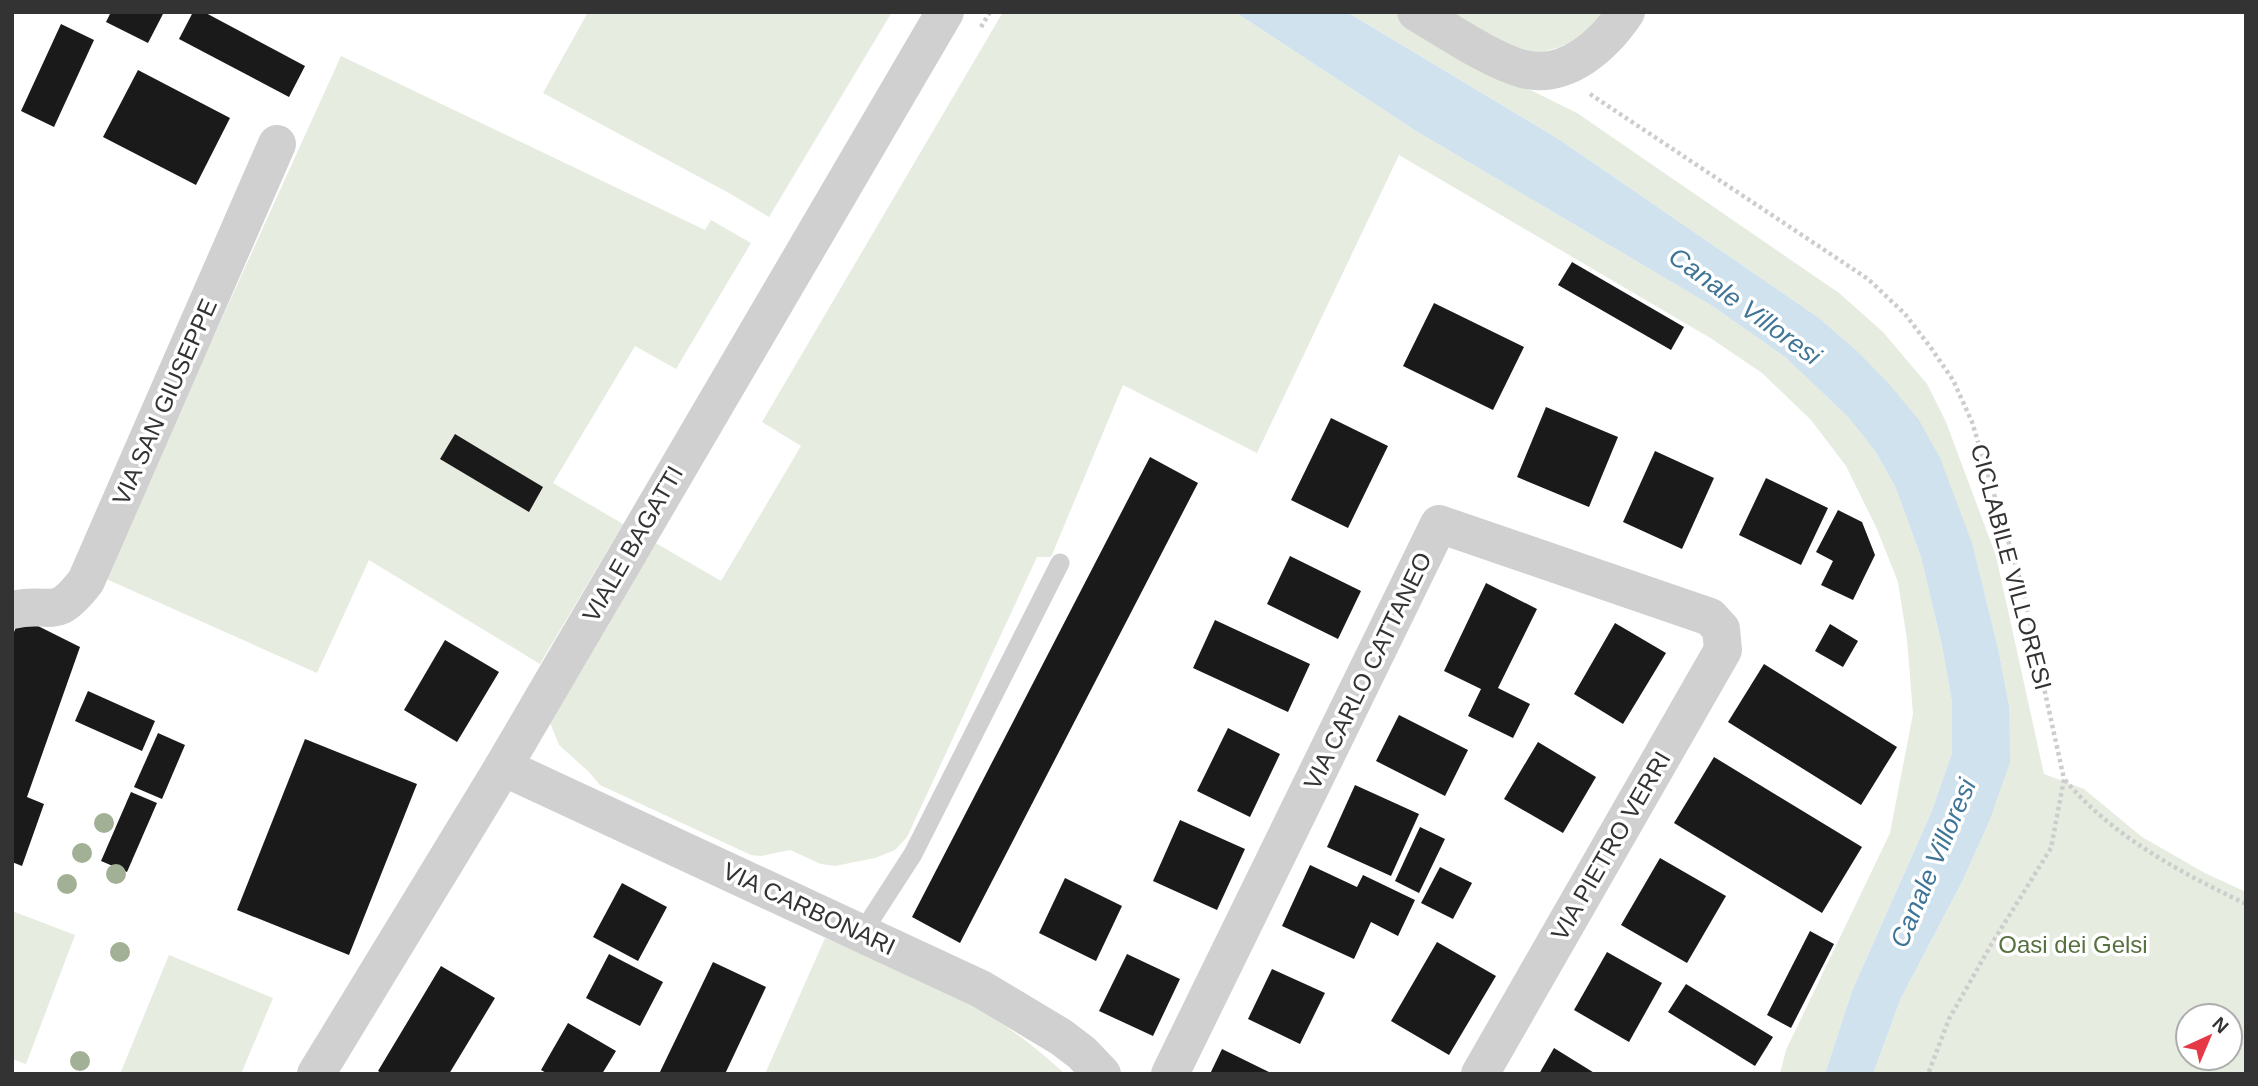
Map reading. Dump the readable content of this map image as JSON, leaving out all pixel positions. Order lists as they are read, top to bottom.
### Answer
{
  "streets": {
    "street": [
      "VIA SAN GIUSEPPE",
      "VIALE BAGATTI",
      "VIA CARLO CATTANEO",
      "VIA PIETRO VERRI",
      "VIA CARBONARI"
    ],
    "path": ["CICLABILE VILLORESI"]
  },
  "crossings": [
    ["VIALE BAGATTI", "VIA CARBONARI"],
    ["VIA CARLO CATTANEO", "VIA PIETRO VERRI"]
  ],
  "water": ["Canale Villoresi"],
  "parks": ["Oasi dei Gelsi"],
  "north": "top right"
}
